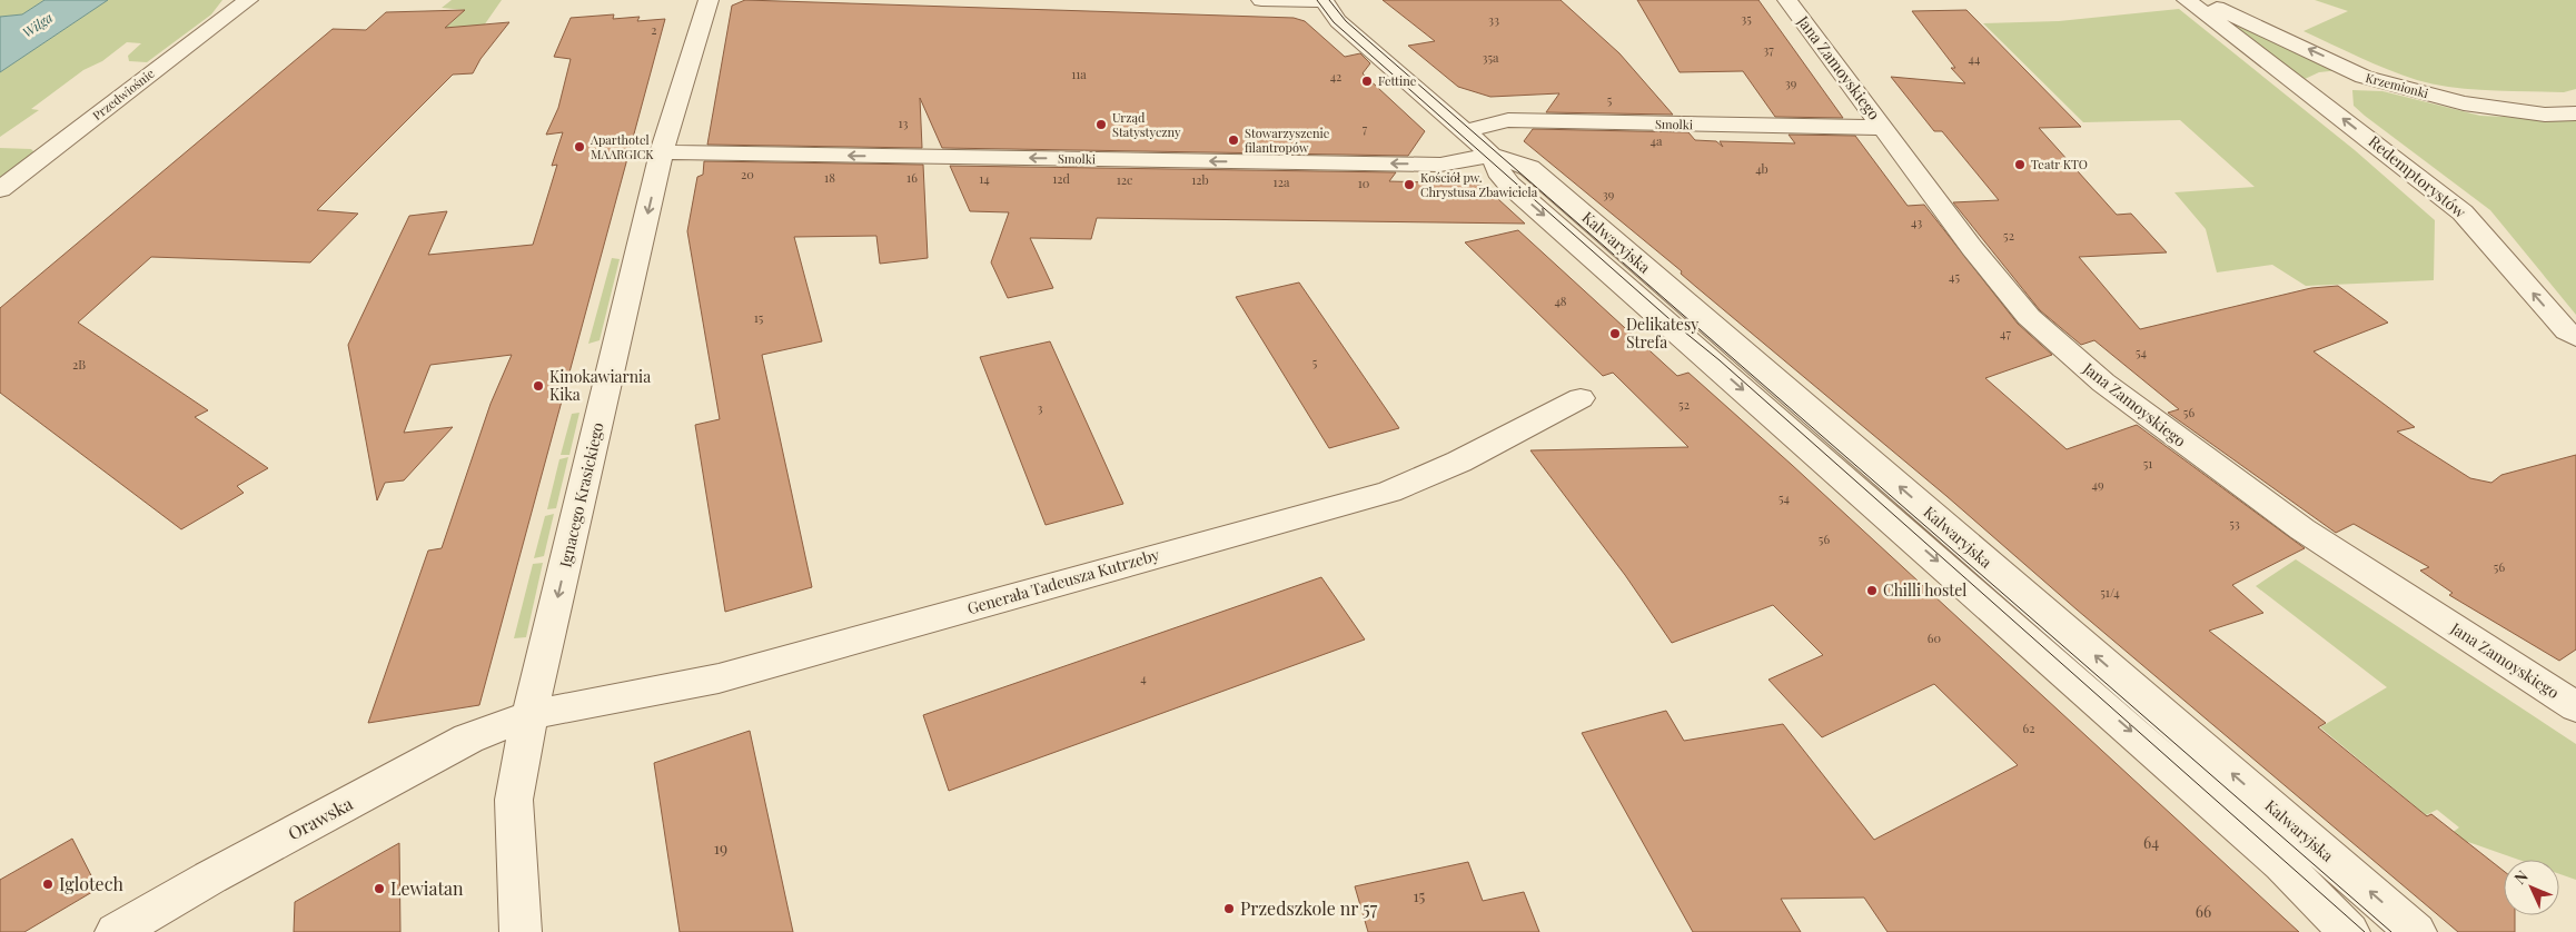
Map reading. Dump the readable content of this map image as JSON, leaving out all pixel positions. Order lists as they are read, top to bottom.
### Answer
{
  "streets": {
    "street": [
      "Jana Zamoyskiego",
      "Krzemionki",
      "Przedwiośnie",
      "Smolki",
      "Redemptorystów",
      "Kalwaryjska",
      "Ignacego Krasickiego",
      "Generała Tadeusza Kutrzeby",
      "Orawska"
    ]
  },
  "crossings": [
    ["Jana Zamoyskiego", "Smolki"],
    ["Smolki", "Kalwaryjska"],
    ["Smolki", "Ignacego Krasickiego"],
    ["Ignacego Krasickiego", "Generała Tadeusza Kutrzeby"],
    ["Ignacego Krasickiego", "Orawska"],
    ["Generała Tadeusza Kutrzeby", "Orawska"]
  ],
  "one_way": [
    "Krzemionki",
    "Smolki",
    "Redemptorystów",
    "Ignacego Krasickiego"
  ],
  "water": ["Wilga"],
  "places": [
    "Fettine",
    "Urząd Statystyczny",
    "Stowarzyszenie filantropów",
    "Aparthotel MAARGICK",
    "Teatr KTO",
    "Kościół pw. Chrystusa Zbawiciela",
    "Delikatesy Strefa",
    "Kinokawiarnia Kika",
    "Chilli hostel",
    "Iglotech",
    "Lewiatan",
    "Przedszkole nr 57"
  ],
  "house_numbers": [
    "35",
    "33",
    "2",
    "37",
    "35a",
    "44",
    "11a",
    "42",
    "39",
    "5",
    "13",
    "7",
    "4a",
    "4b",
    "20",
    "18",
    "16",
    "14",
    "12d",
    "12c",
    "12b",
    "12a",
    "10",
    "39",
    "43",
    "52",
    "45",
    "48",
    "15",
    "47",
    "54",
    "5",
    "2B",
    "52",
    "3",
    "56",
    "51",
    "49",
    "54",
    "53",
    "56",
    "56",
    "51/4",
    "60",
    "4",
    "62",
    "64",
    "19",
    "15",
    "66"
  ],
  "north": "top left"
}
